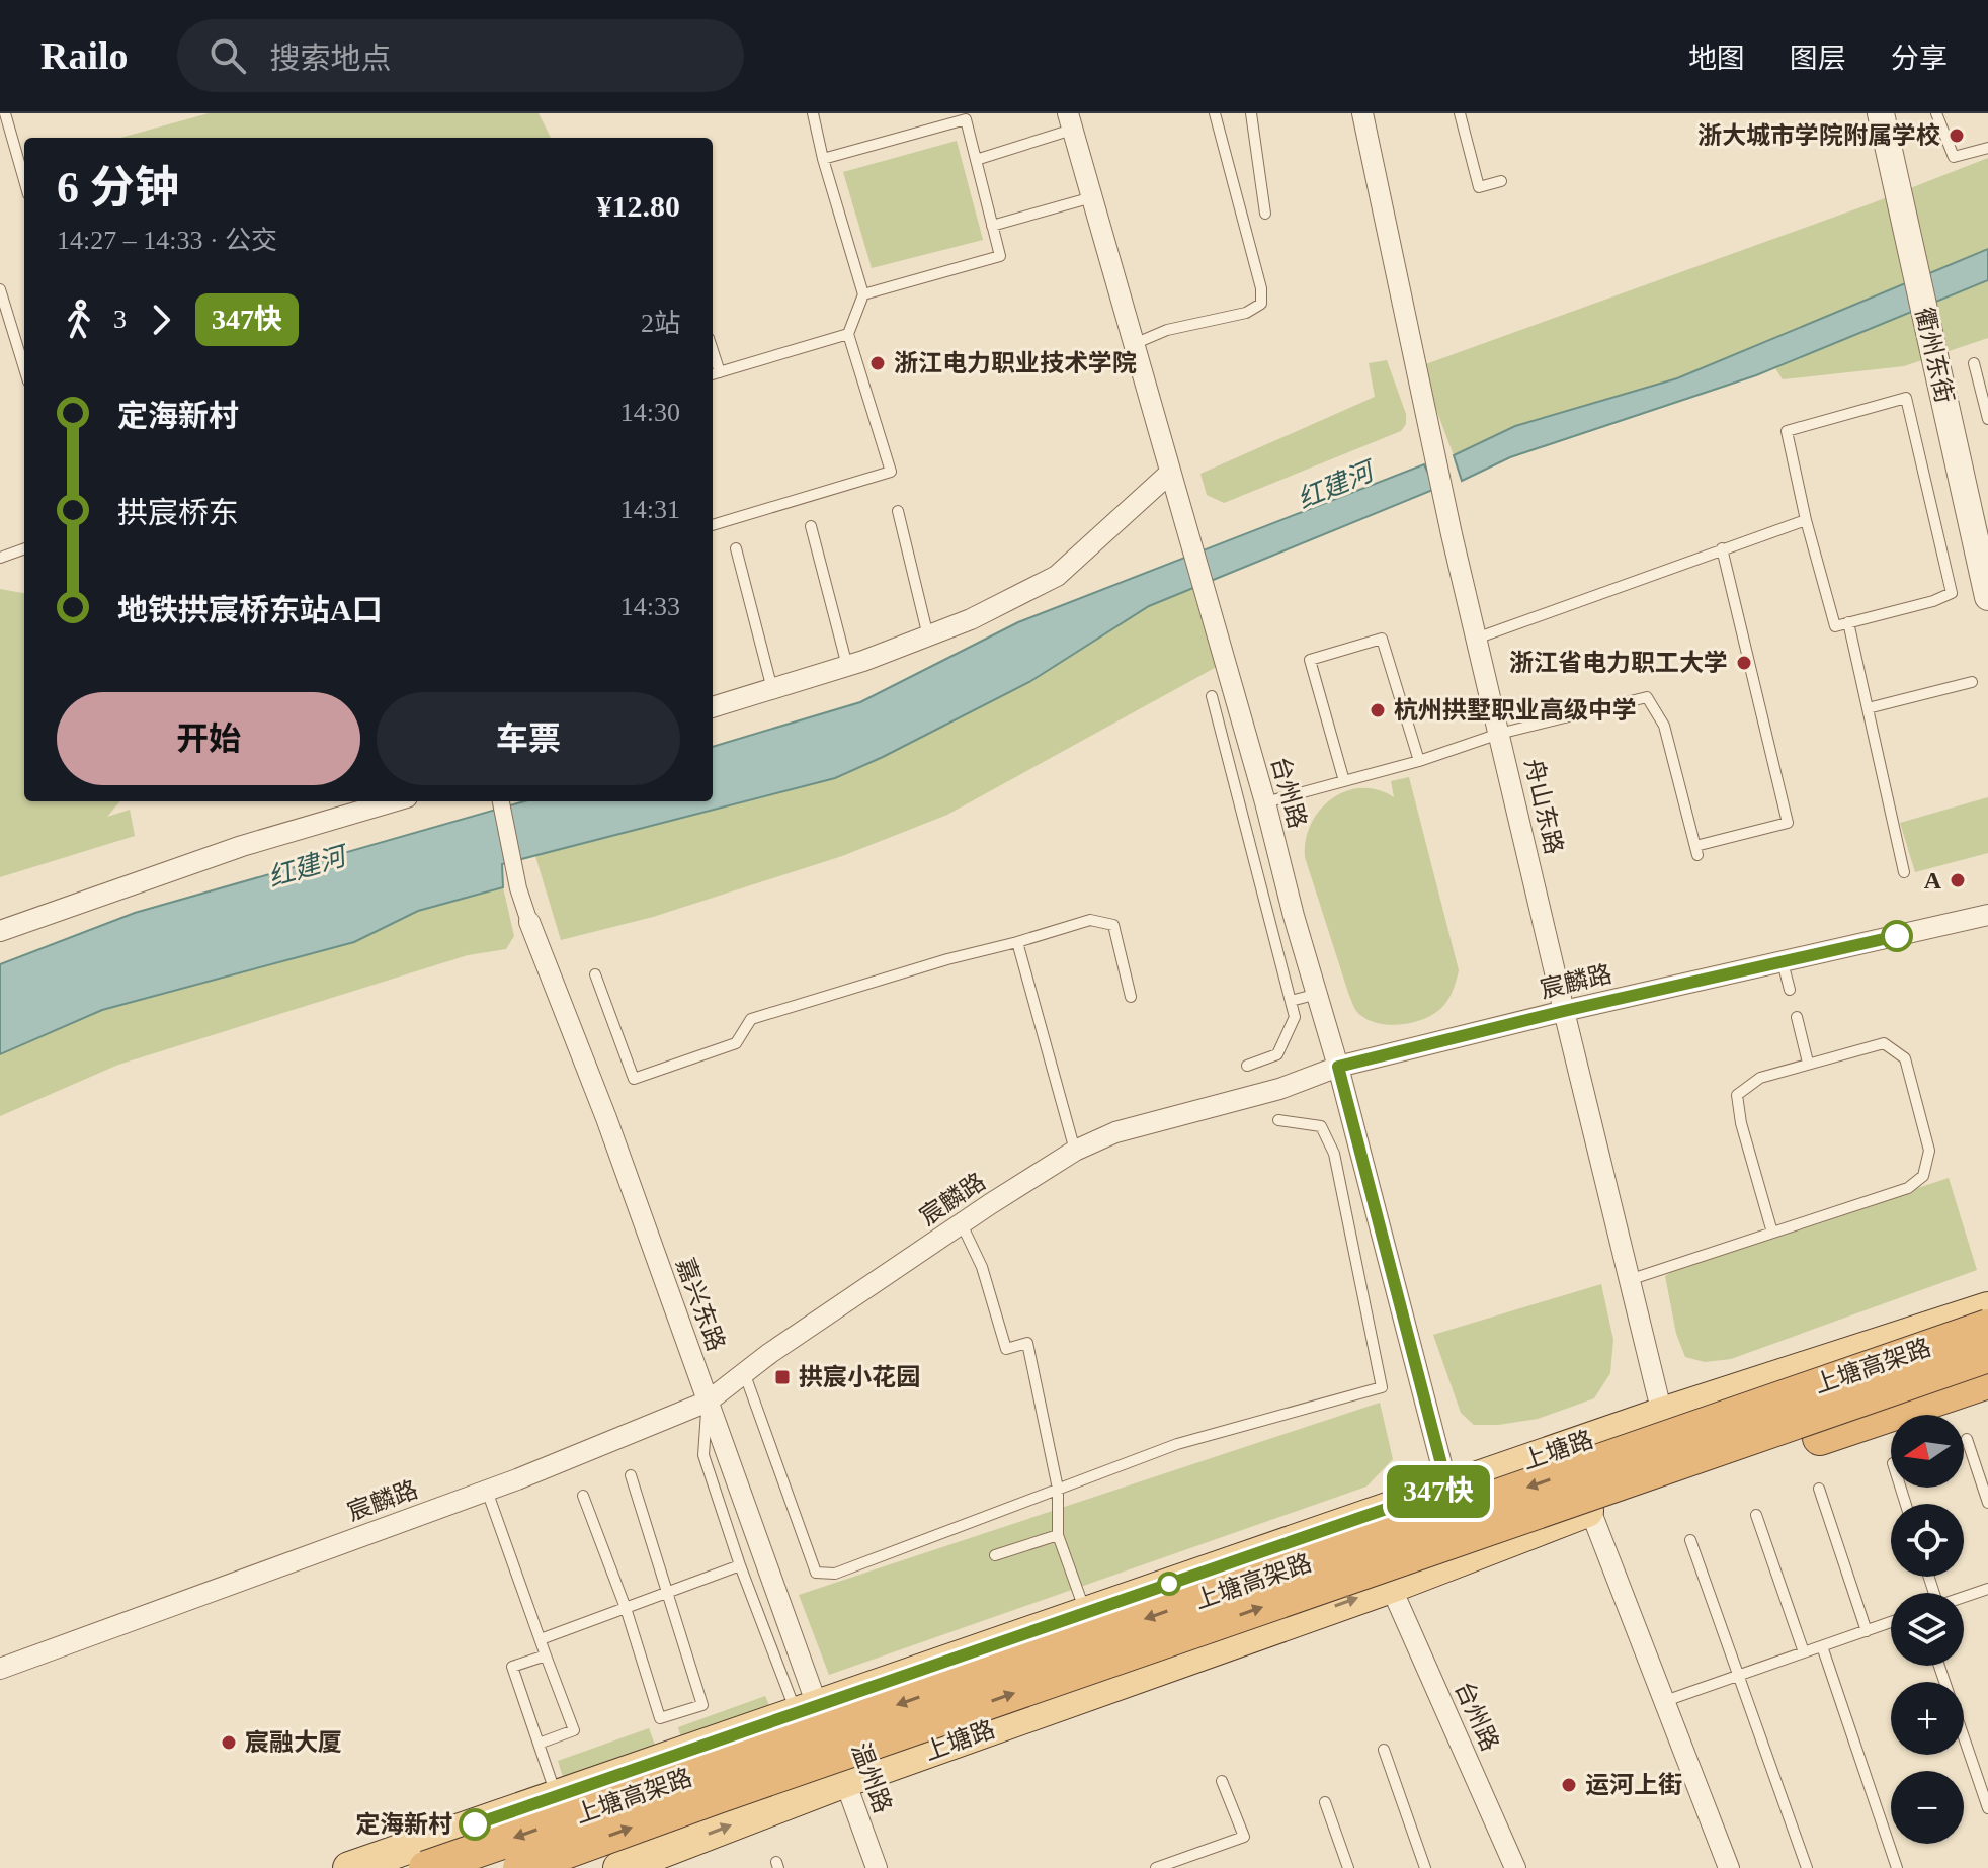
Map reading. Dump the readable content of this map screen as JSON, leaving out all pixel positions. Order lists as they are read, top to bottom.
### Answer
{
  "streets": {
    "highway": ["上塘高架路"],
    "main road": ["上塘路"],
    "street": [
      "衢州东街",
      "台州路",
      "舟山东路",
      "宸麟路",
      "嘉兴东路",
      "温州路"
    ]
  },
  "crossings": [
    ["台州路", "宸麟路"],
    ["台州路", "上塘路"],
    ["舟山东路", "宸麟路"],
    ["舟山东路", "上塘路"],
    ["宸麟路", "嘉兴东路"],
    ["嘉兴东路", "上塘路"],
    ["嘉兴东路", "温州路"],
    ["上塘高架路", "上塘路"],
    ["上塘路", "温州路"]
  ],
  "water": ["红建河"],
  "places": {
    "other": [
      "浙大城市学院附属学校",
      "浙江电力职业技术学院",
      "浙江省电力职工大学",
      "杭州拱墅职业高级中学",
      "A",
      "宸融大厦",
      "运河上街",
      "定海新村"
    ],
    "transit": ["拱宸小花园"]
  },
  "lines": ["bus line 347快"],
  "north": "left",
  "page": {
    "header": "Railo",
    "search": "搜索地点",
    "nav": ["地图", "图层", "分享"],
    "on_map": "347快",
    "heading": ["6 分钟", "14:27 – 14:33 · 公交", "¥12.80"],
    "legs": ["3", "347快", "2站"],
    "list": [
      {
        "name": "定海新村",
        "value": "14:30"
      },
      {
        "name": "拱宸桥东",
        "value": "14:31"
      },
      {
        "name": "地铁拱宸桥东站A口",
        "value": "14:33"
      }
    ],
    "buttons": ["开始", "车票"],
    "map_buttons": ["+", "−"]
  }
}
